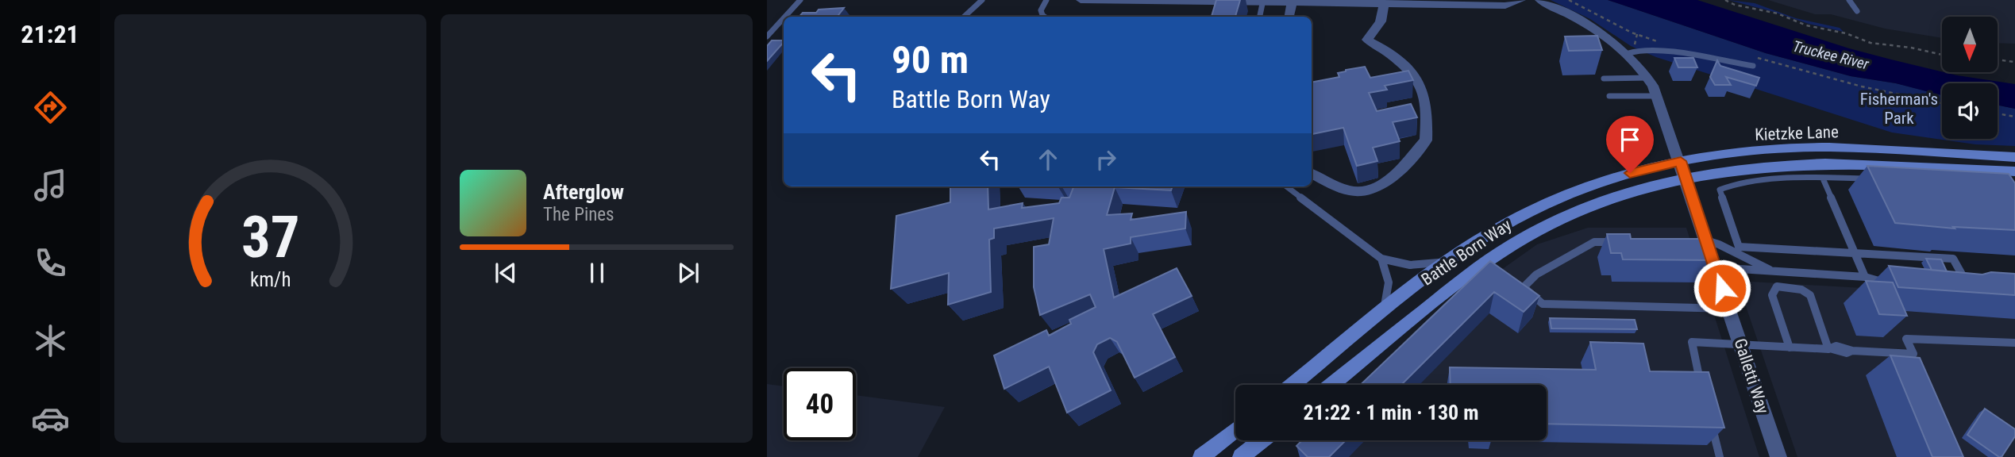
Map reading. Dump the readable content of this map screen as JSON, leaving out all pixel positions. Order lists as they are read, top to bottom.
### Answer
{
  "streets": {
    "main road": ["Kietzke Lane", "Battle Born Way"],
    "street": ["Galletti Way"]
  },
  "crossings": [
    ["Kietzke Lane", "Battle Born Way"],
    ["Kietzke Lane", "Galletti Way"],
    ["Battle Born Way", "Galletti Way"]
  ],
  "water": ["Truckee River"],
  "parks": ["Fisherman's Park"],
  "north": "bottom",
  "page": {
    "tabs": "21:21",
    "turn": ["90 m", "Battle Born Way"],
    "song": ["Afterglow", "The Pines"],
    "limit": "40",
    "trip": "21:22 · 1 min · 130 m",
    "gauge": ["37", "km/h"]
  }
}
